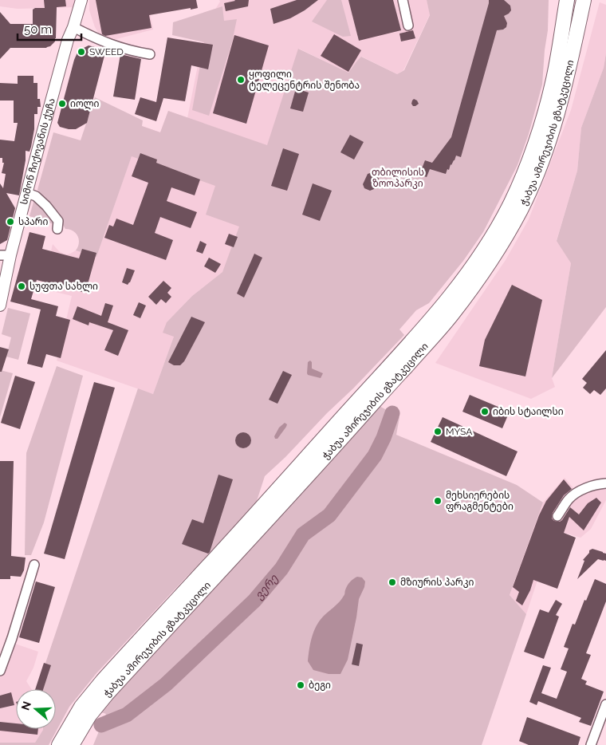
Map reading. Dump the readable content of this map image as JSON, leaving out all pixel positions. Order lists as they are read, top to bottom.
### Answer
{
  "streets": {
    "main road": ["ჭაბუა ამირეჯიბის გზატკეცილი"],
    "street": ["სიმონ ჩიქოვანის ქუჩა"]
  },
  "water": ["ვერე"],
  "parks": ["თბილისის ზოოპარკი"],
  "places": [
    "SWEED",
    "ყოფილი ტელეცენტრის შენობა",
    "იოლი",
    "სპარი",
    "სუფთა სახლი",
    "იბის სტაილსი",
    "MYSA",
    "მეხსიერების ფრაგმენტები",
    "მზიურის პარკი",
    "ბეგი"
  ],
  "scale_bar": "50 m",
  "north": "left"
}
